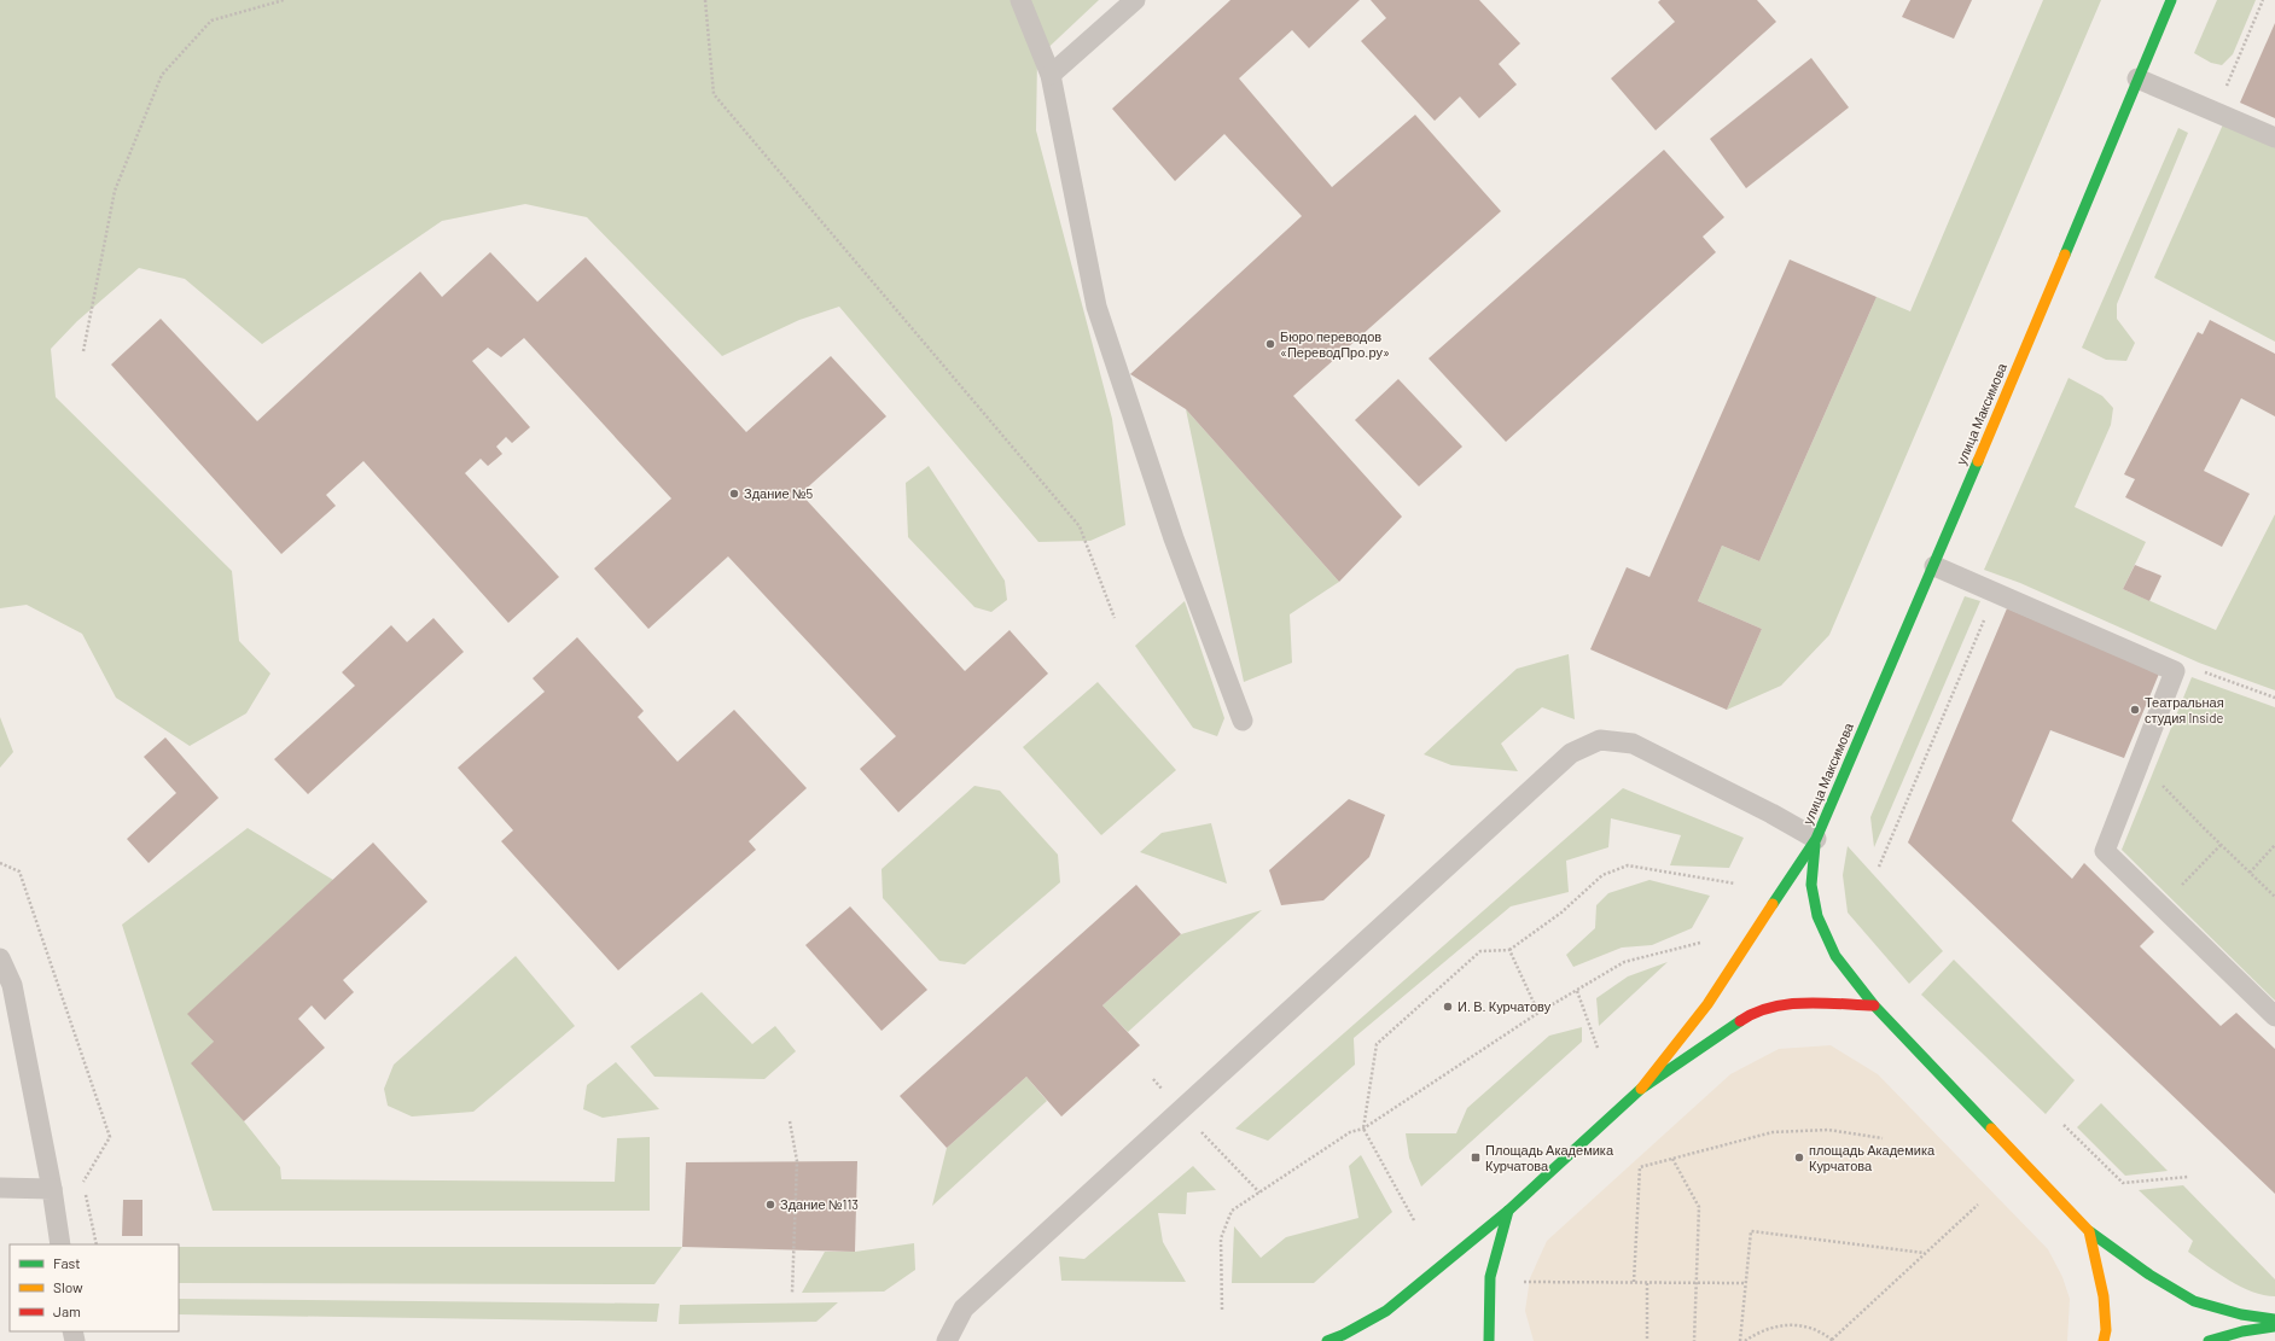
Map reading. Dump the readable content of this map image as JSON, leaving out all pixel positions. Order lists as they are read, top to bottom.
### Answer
{
  "streets": {
    "main road": ["улица Максимова"]
  },
  "places": {
    "other": [
      "Бюро переводов «ПереводПро.ру»",
      "Здание №5",
      "Театральная студия Inside",
      "И. В. Курчатову",
      "площадь Академика Курчатова",
      "Здание №113"
    ],
    "transit": ["Площадь Академика Курчатова"]
  },
  "legend": ["Fast", "Slow", "Jam"]
}
